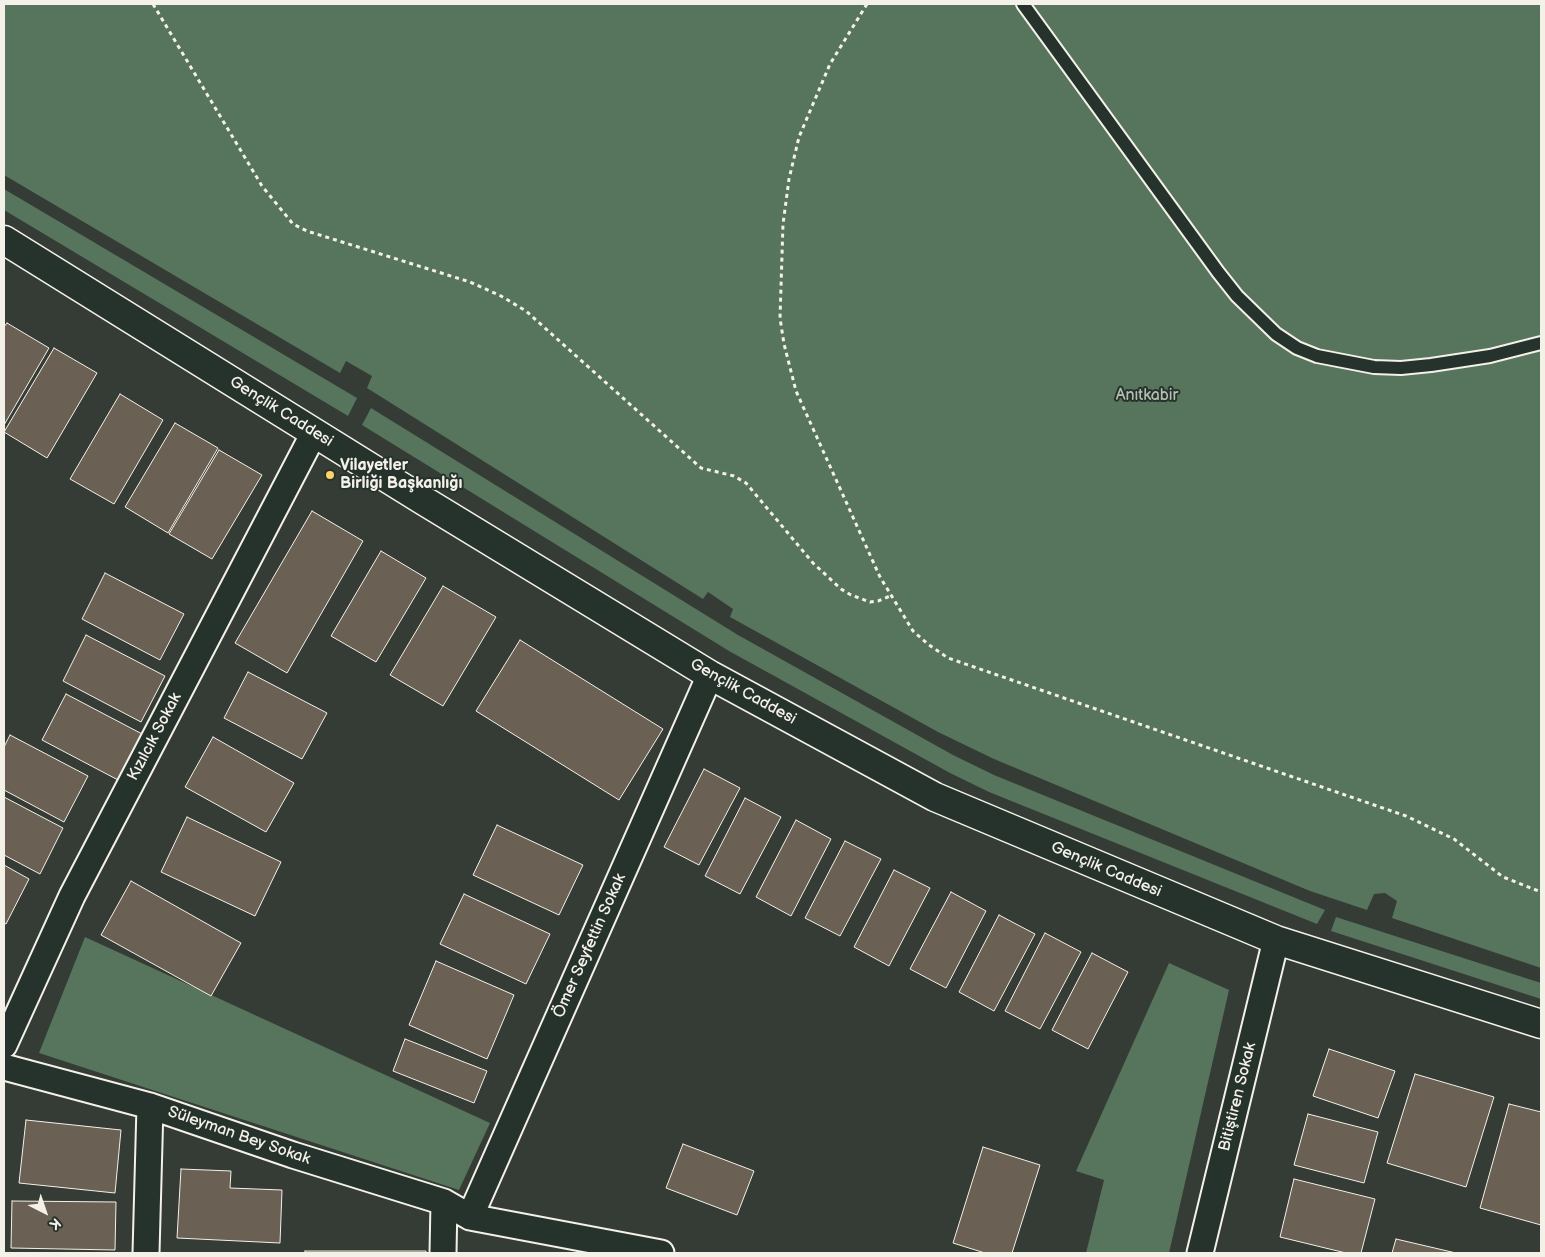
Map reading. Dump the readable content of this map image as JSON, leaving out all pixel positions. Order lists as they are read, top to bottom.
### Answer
{
  "streets": {
    "main road": ["Gençlik Caddesi"],
    "street": [
      "Kızılcık Sokak",
      "Ömer Seyfettin Sokak",
      "Bitiştiren Sokak",
      "Süleyman Bey Sokak"
    ]
  },
  "crossings": [
    ["Gençlik Caddesi", "Kızılcık Sokak"],
    ["Gençlik Caddesi", "Ömer Seyfettin Sokak"],
    ["Gençlik Caddesi", "Bitiştiren Sokak"],
    ["Ömer Seyfettin Sokak", "Süleyman Bey Sokak"]
  ],
  "parks": ["Anıtkabir"],
  "places": ["Vilayetler Birliği Başkanlığı"],
  "north": "bottom right"
}
